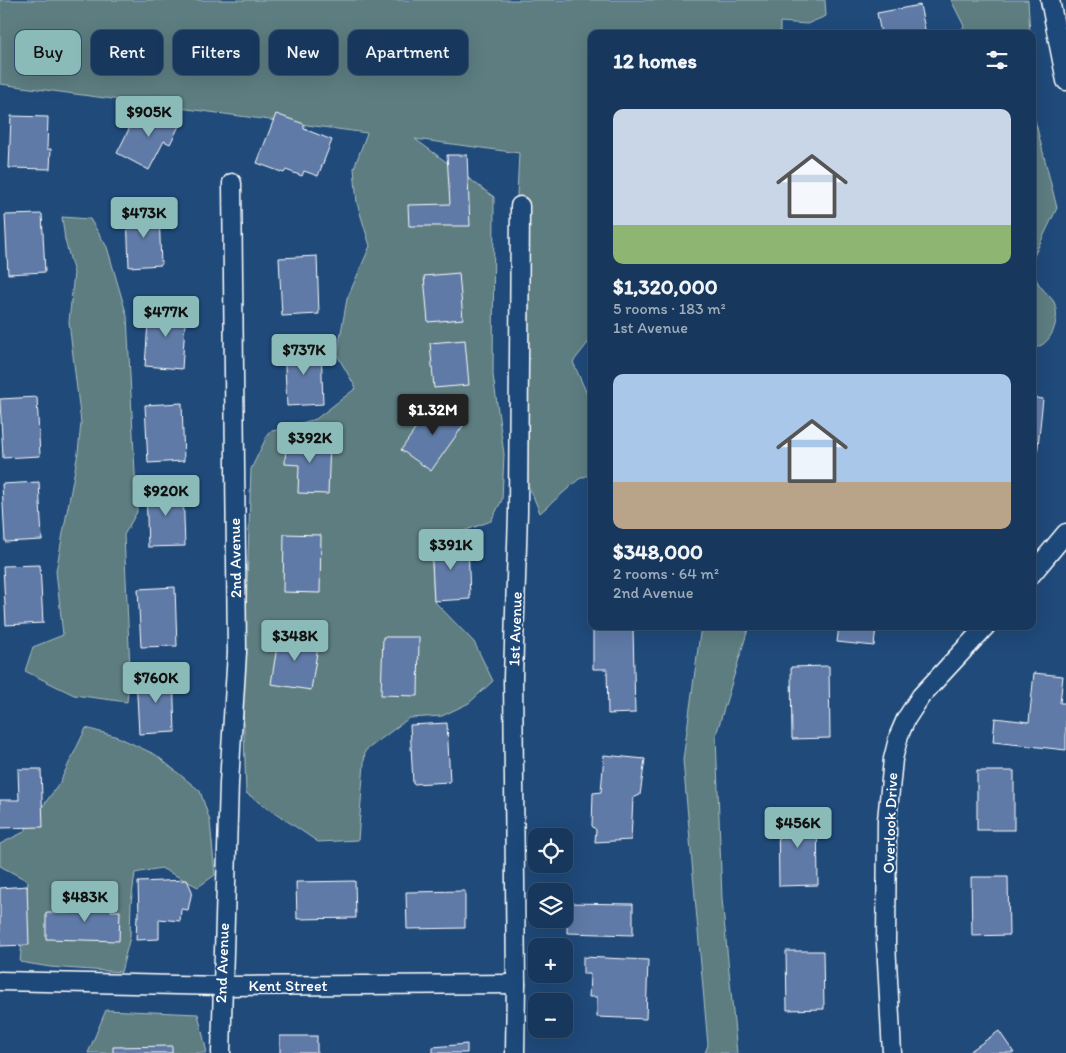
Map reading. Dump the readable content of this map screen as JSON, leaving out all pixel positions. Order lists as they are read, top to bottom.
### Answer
{
  "streets": {
    "street": [
      "2nd Avenue",
      "1st Avenue",
      "Overlook Drive",
      "Kent Street"
    ]
  },
  "crossings": [
    ["2nd Avenue", "Kent Street"],
    ["1st Avenue", "Kent Street"]
  ],
  "page": {
    "chip": [
      "Buy",
      "Rent",
      "Filters",
      "New",
      "Apartment"
    ],
    "heading": "12 homes",
    "list": [
      {
        "name": "$1,320,000",
        "note": "5 rooms · 183 m² · 1st Avenue"
      },
      {
        "name": "$348,000",
        "note": "2 rooms · 64 m² · 2nd Avenue"
      }
    ],
    "price": [
      "$905K",
      "$473K",
      "$477K",
      "$737K",
      "$1.32M",
      "$392K",
      "$920K",
      "$391K",
      "$348K",
      "$760K",
      "$456K",
      "$483K"
    ],
    "map_buttons": ["+", "−"]
  }
}
